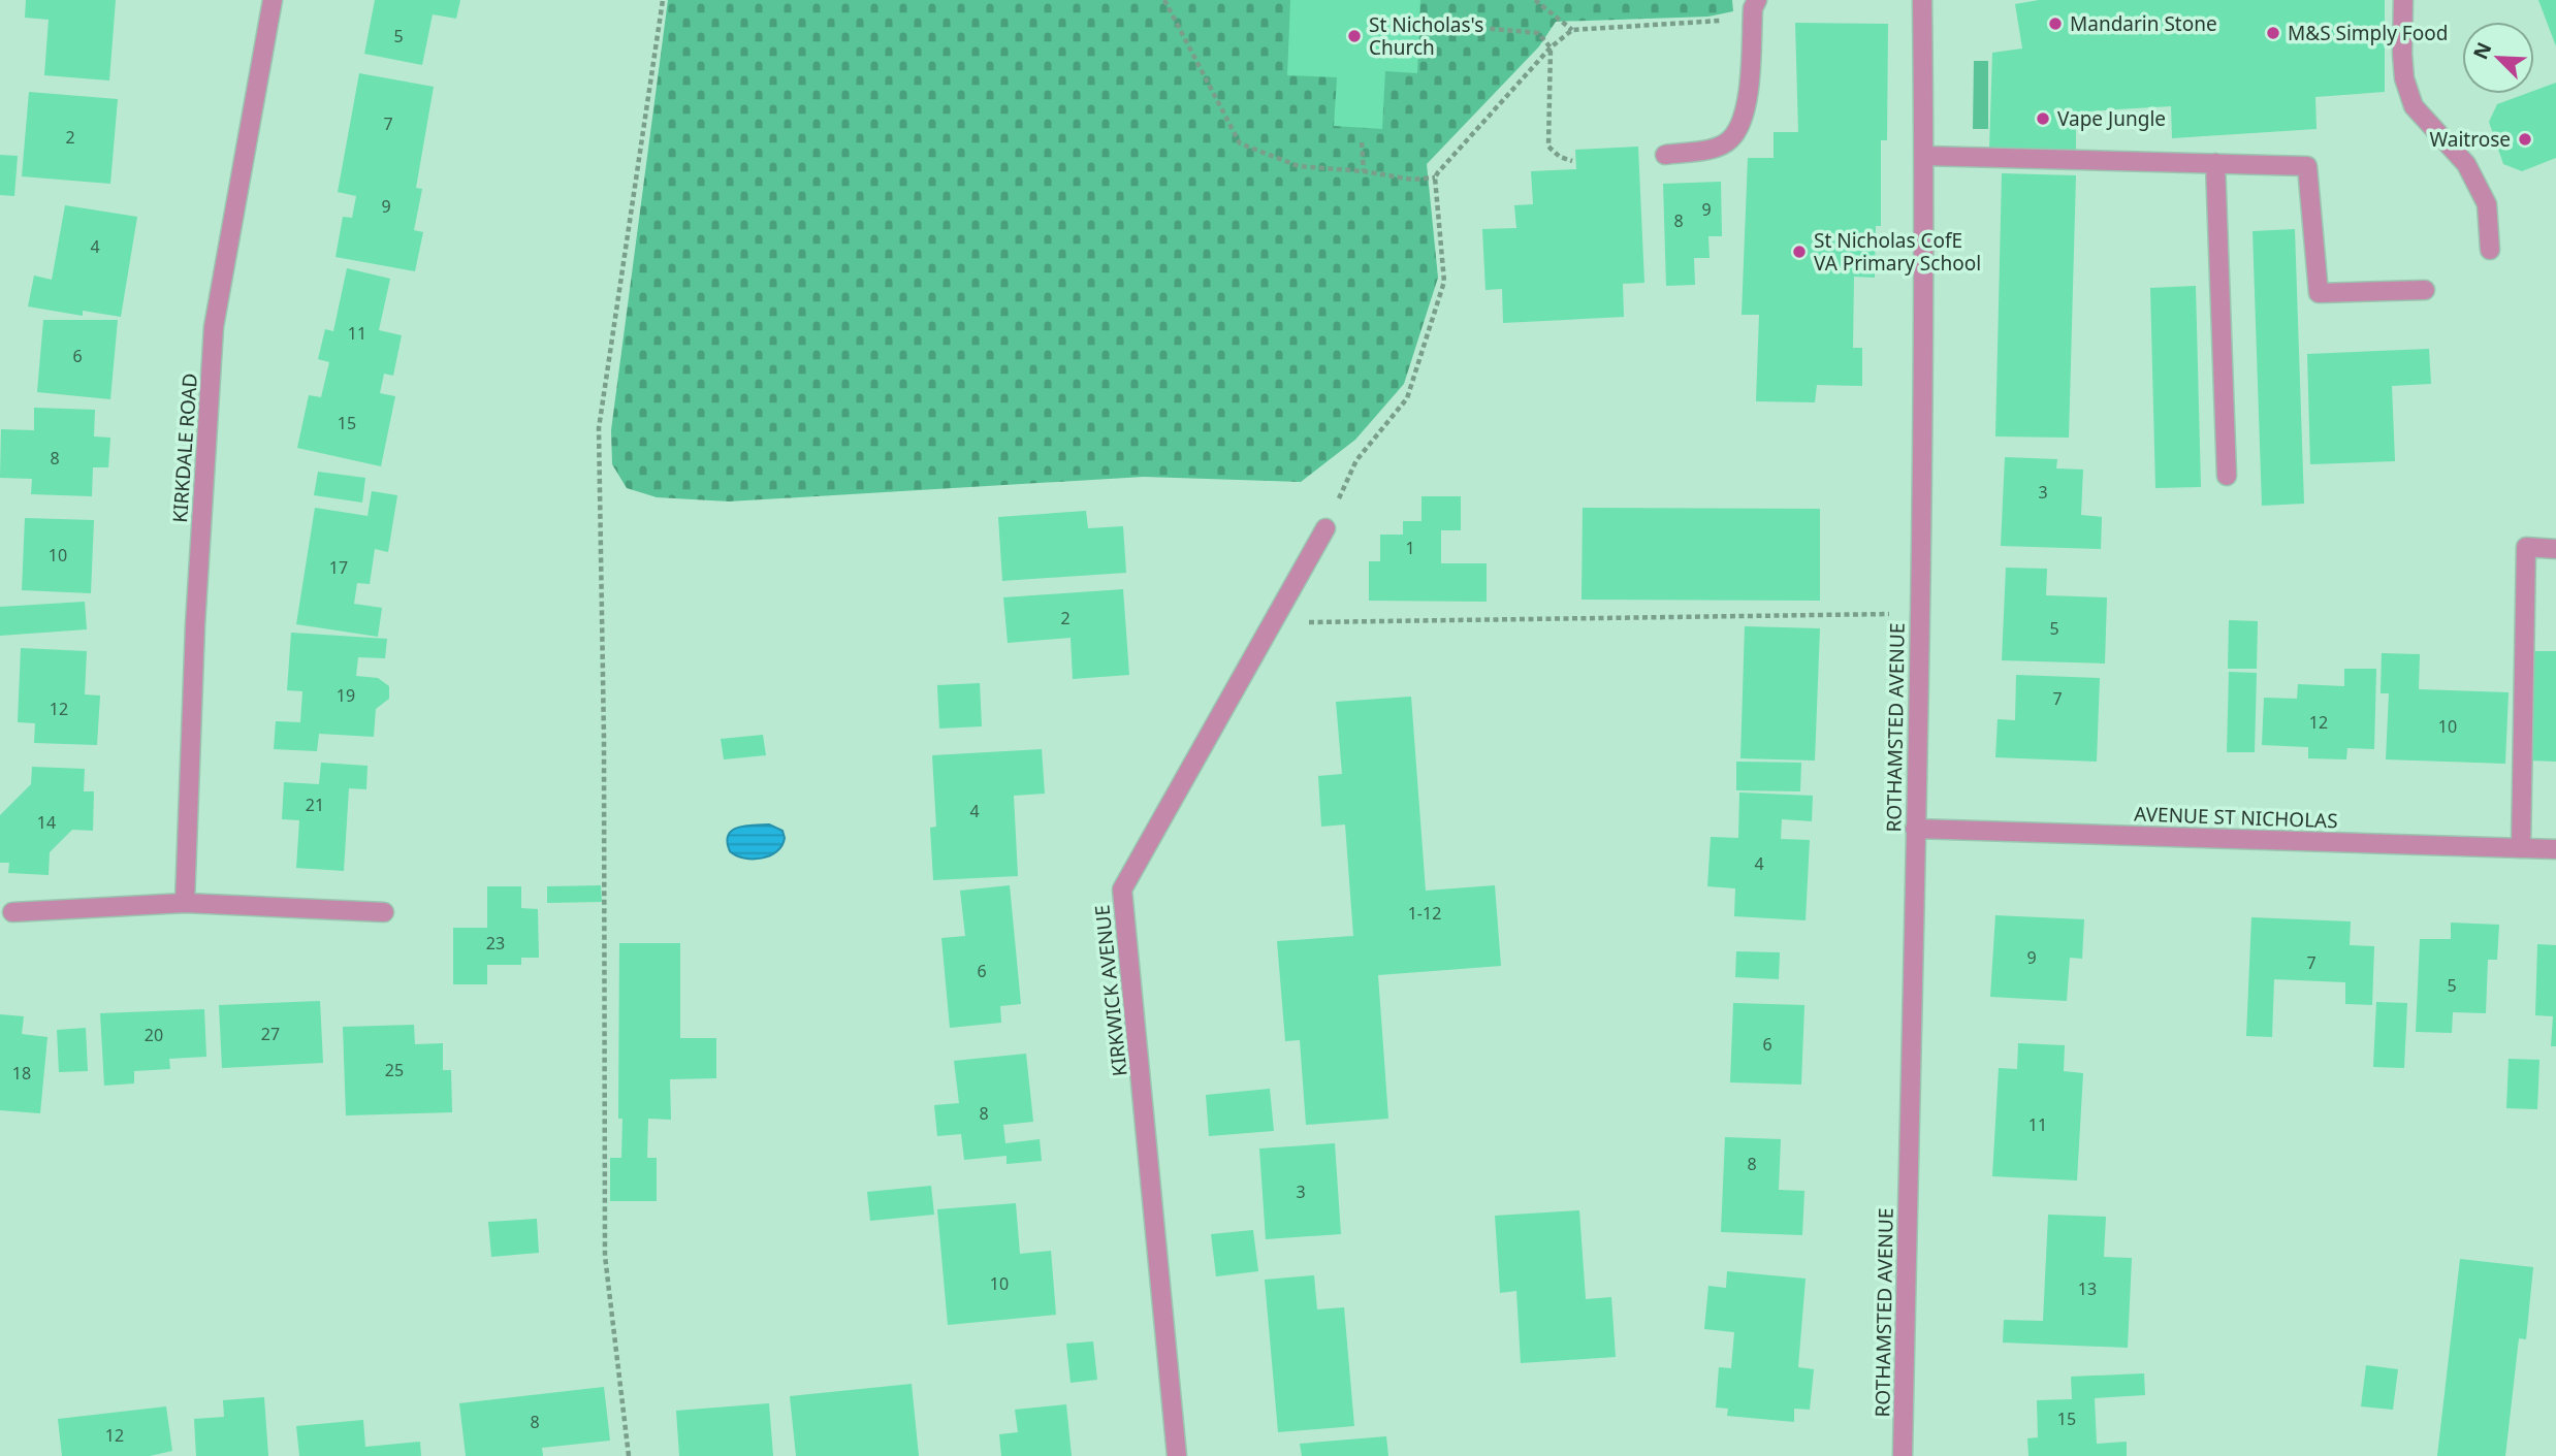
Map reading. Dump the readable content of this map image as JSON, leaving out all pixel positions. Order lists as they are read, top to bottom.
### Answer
{
  "streets": {
    "street": [
      "KIRKDALE ROAD",
      "ROTHAMSTED AVENUE",
      "AVENUE ST NICHOLAS",
      "KIRKWICK AVENUE"
    ]
  },
  "crossings": [
    ["ROTHAMSTED AVENUE", "AVENUE ST NICHOLAS"]
  ],
  "places": [
    "Mandarin Stone",
    "M&S Simply Food",
    "St Nicholas's Church",
    "Vape Jungle",
    "Waitrose",
    "St Nicholas CofE VA Primary School"
  ],
  "house_numbers": [
    "5",
    "7",
    "2",
    "9",
    "9",
    "8",
    "4",
    "11",
    "6",
    "15",
    "8",
    "3",
    "1",
    "10",
    "17",
    "2",
    "5",
    "19",
    "7",
    "12",
    "12",
    "10",
    "21",
    "4",
    "14",
    "4",
    "1-12",
    "23",
    "9",
    "7",
    "6",
    "5",
    "27",
    "20",
    "6",
    "25",
    "18",
    "8",
    "11",
    "8",
    "3",
    "10",
    "13",
    "15",
    "8",
    "12"
  ],
  "north": "top left"
}
